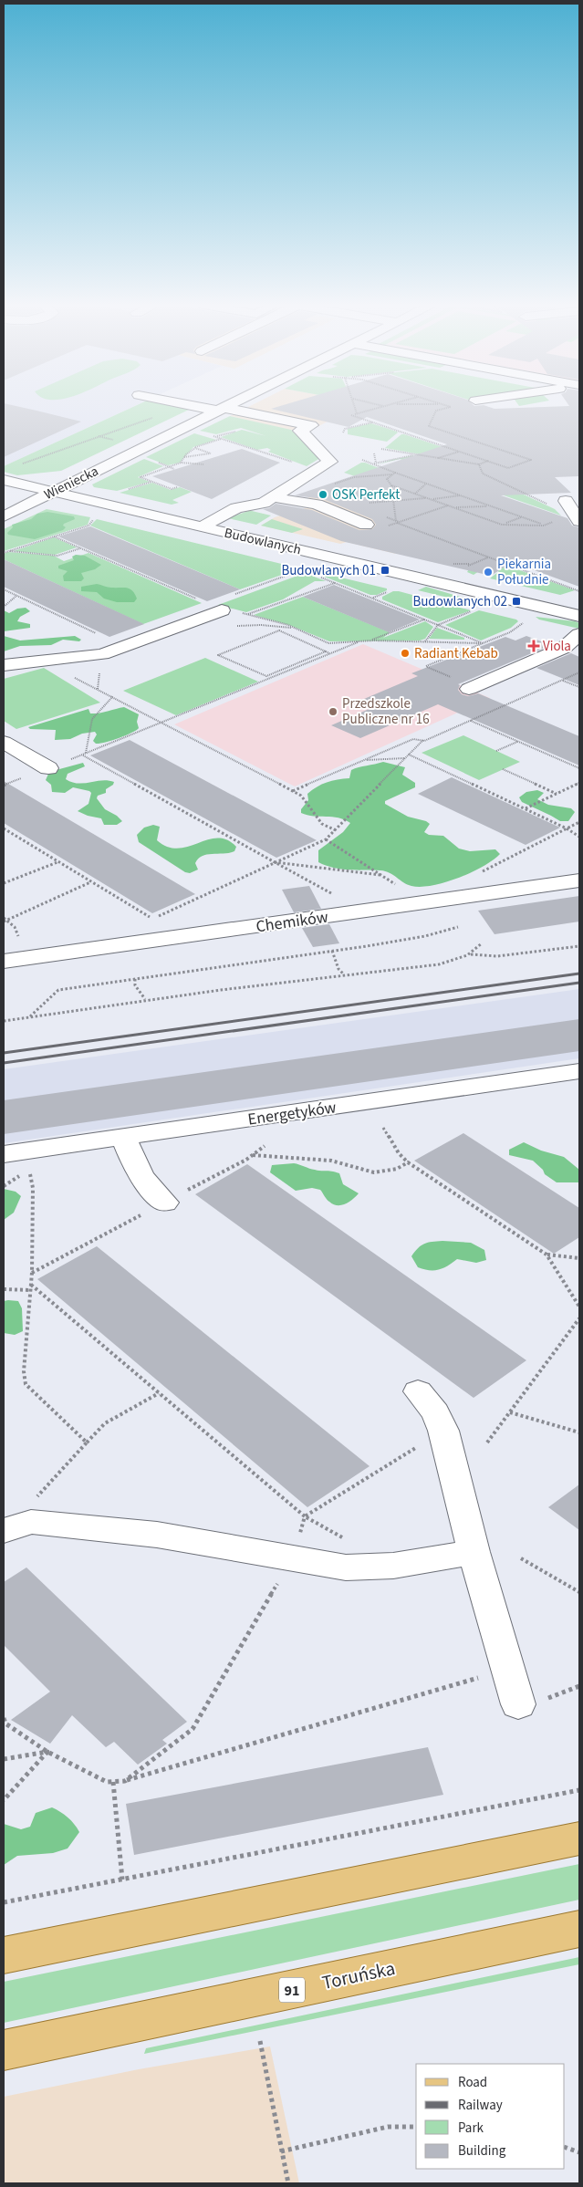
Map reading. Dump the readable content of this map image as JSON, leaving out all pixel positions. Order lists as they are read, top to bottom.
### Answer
{
  "streets": {
    "main road": ["Toruńska", "91"],
    "street": [
      "Wieniecka",
      "Budowlanych",
      "Chemików",
      "Energetyków"
    ]
  },
  "crossings": [
    ["Wieniecka", "Budowlanych"]
  ],
  "places": {
    "other": [
      "OSK Perfekt",
      "Piekarnia Południe",
      "Radiant Kebab",
      "Przedszkole Publiczne nr 16"
    ],
    "transit": ["Budowlanych 01", "Budowlanych 02"],
    "health": ["Viola"]
  },
  "legend": [
    "Road",
    "Railway",
    "Park",
    "Building"
  ]
}
